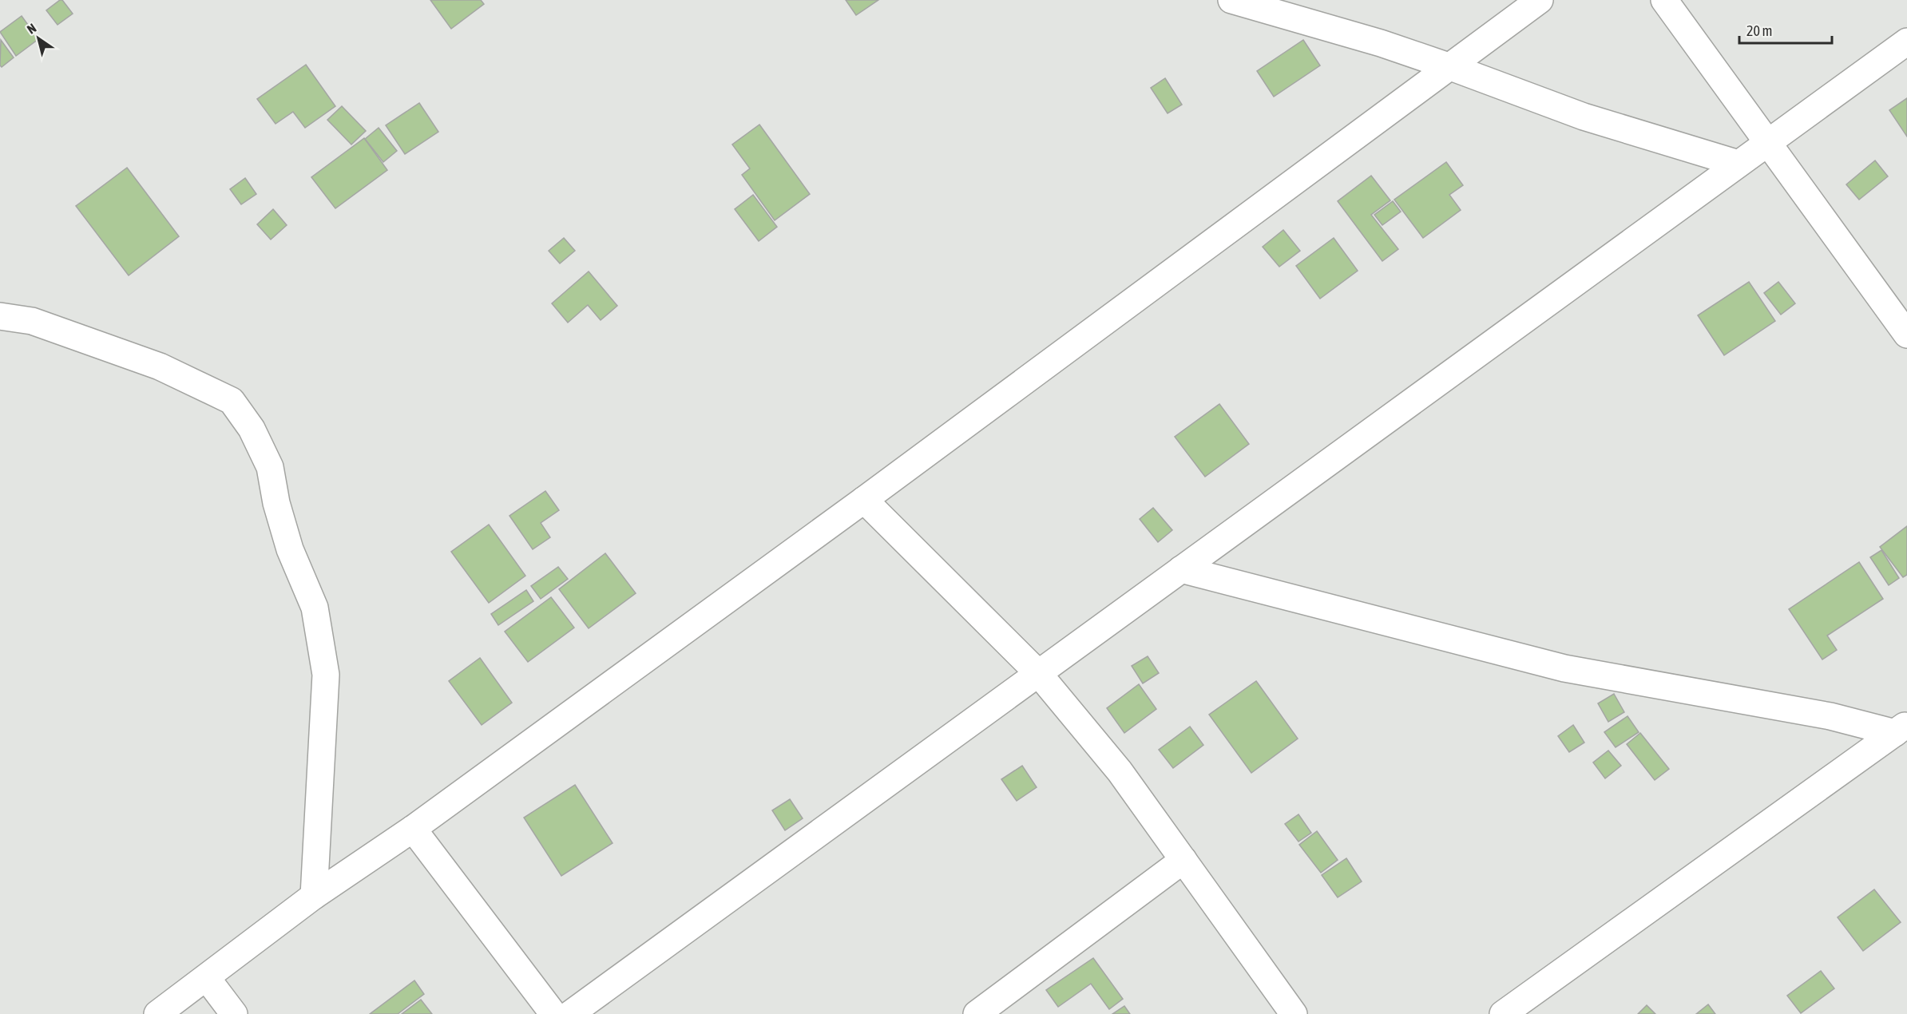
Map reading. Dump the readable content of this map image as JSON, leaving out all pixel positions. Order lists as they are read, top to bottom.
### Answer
{
  "scale_bar": "20 m",
  "north": "top left"
}
